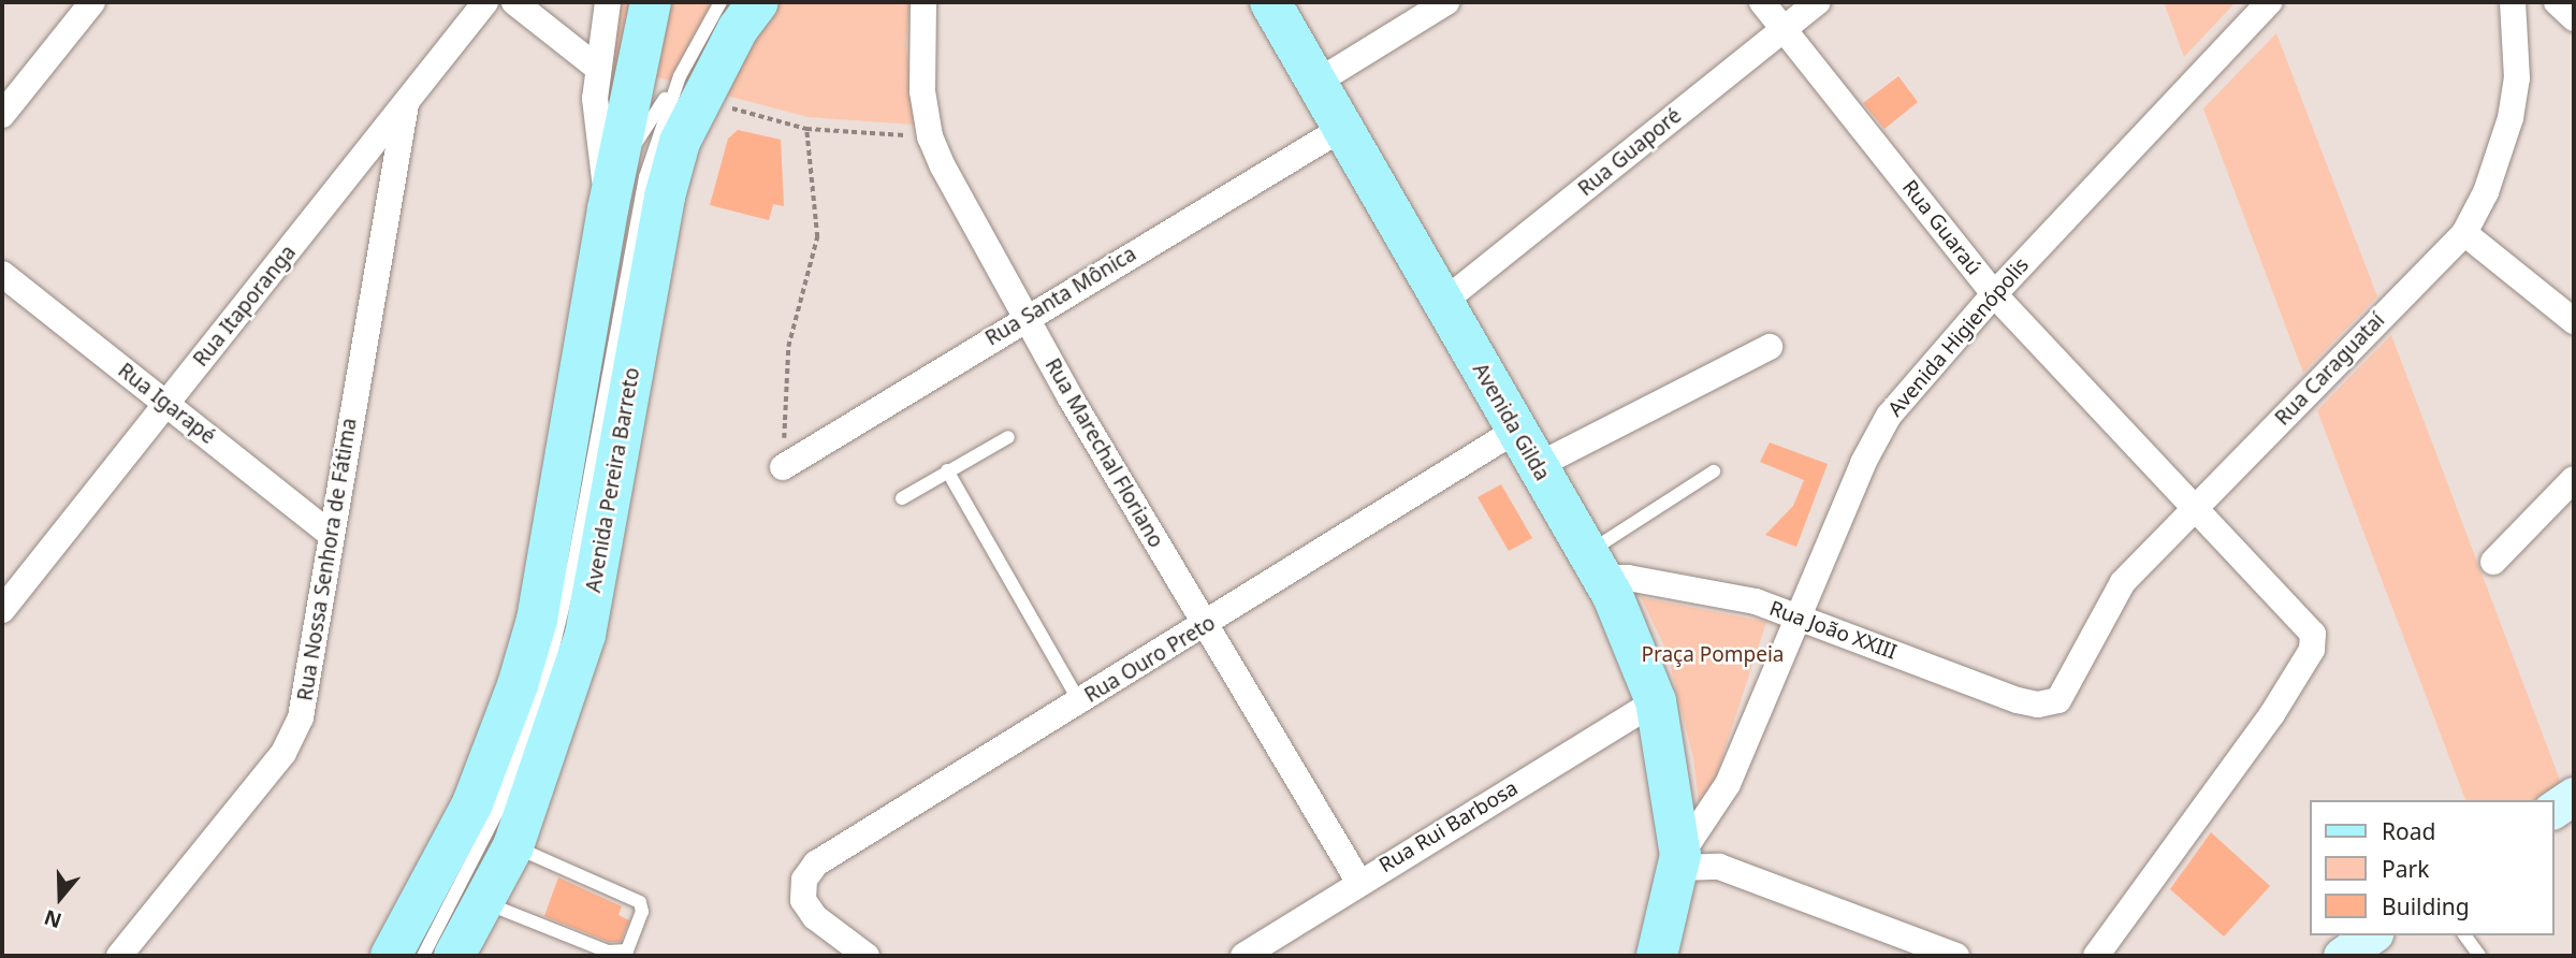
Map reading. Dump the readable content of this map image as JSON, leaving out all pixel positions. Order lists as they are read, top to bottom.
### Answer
{
  "streets": {
    "main road": ["Avenida Higienópolis", "Avenida Gilda", "Avenida Pereira Barreto"],
    "street": [
      "Rua Guaporé",
      "Rua Guaraú",
      "Rua Santa Mônica",
      "Rua Itaporanga",
      "Rua Caraguataí",
      "Rua Igarapé",
      "Rua Marechal Floriano",
      "Rua Nossa Senhora de Fátima",
      "Rua João XXIII",
      "Rua Ouro Preto",
      "Rua Rui Barbosa"
    ]
  },
  "crossings": [
    ["Rua Guaporé", "Rua Guaraú"],
    ["Rua Guaporé", "Avenida Gilda"],
    ["Rua Guaraú", "Avenida Higienópolis"],
    ["Rua Guaraú", "Rua Caraguataí"],
    ["Rua Santa Mônica", "Avenida Gilda"],
    ["Rua Santa Mônica", "Rua Marechal Floriano"],
    ["Rua Itaporanga", "Rua Igarapé"],
    ["Rua Itaporanga", "Rua Nossa Senhora de Fátima"],
    ["Avenida Higienópolis", "Avenida Gilda"],
    ["Avenida Higienópolis", "Rua João XXIII"],
    ["Rua Caraguataí", "Rua João XXIII"],
    ["Rua Igarapé", "Rua Nossa Senhora de Fátima"],
    ["Avenida Gilda", "Rua João XXIII"],
    ["Avenida Gilda", "Rua Ouro Preto"],
    ["Avenida Gilda", "Rua Rui Barbosa"],
    ["Rua Marechal Floriano", "Rua Ouro Preto"],
    ["Rua Marechal Floriano", "Rua Rui Barbosa"]
  ],
  "parks": ["Praça Pompeia"],
  "legend": ["Road", "Park", "Building"],
  "north": "bottom"
}
